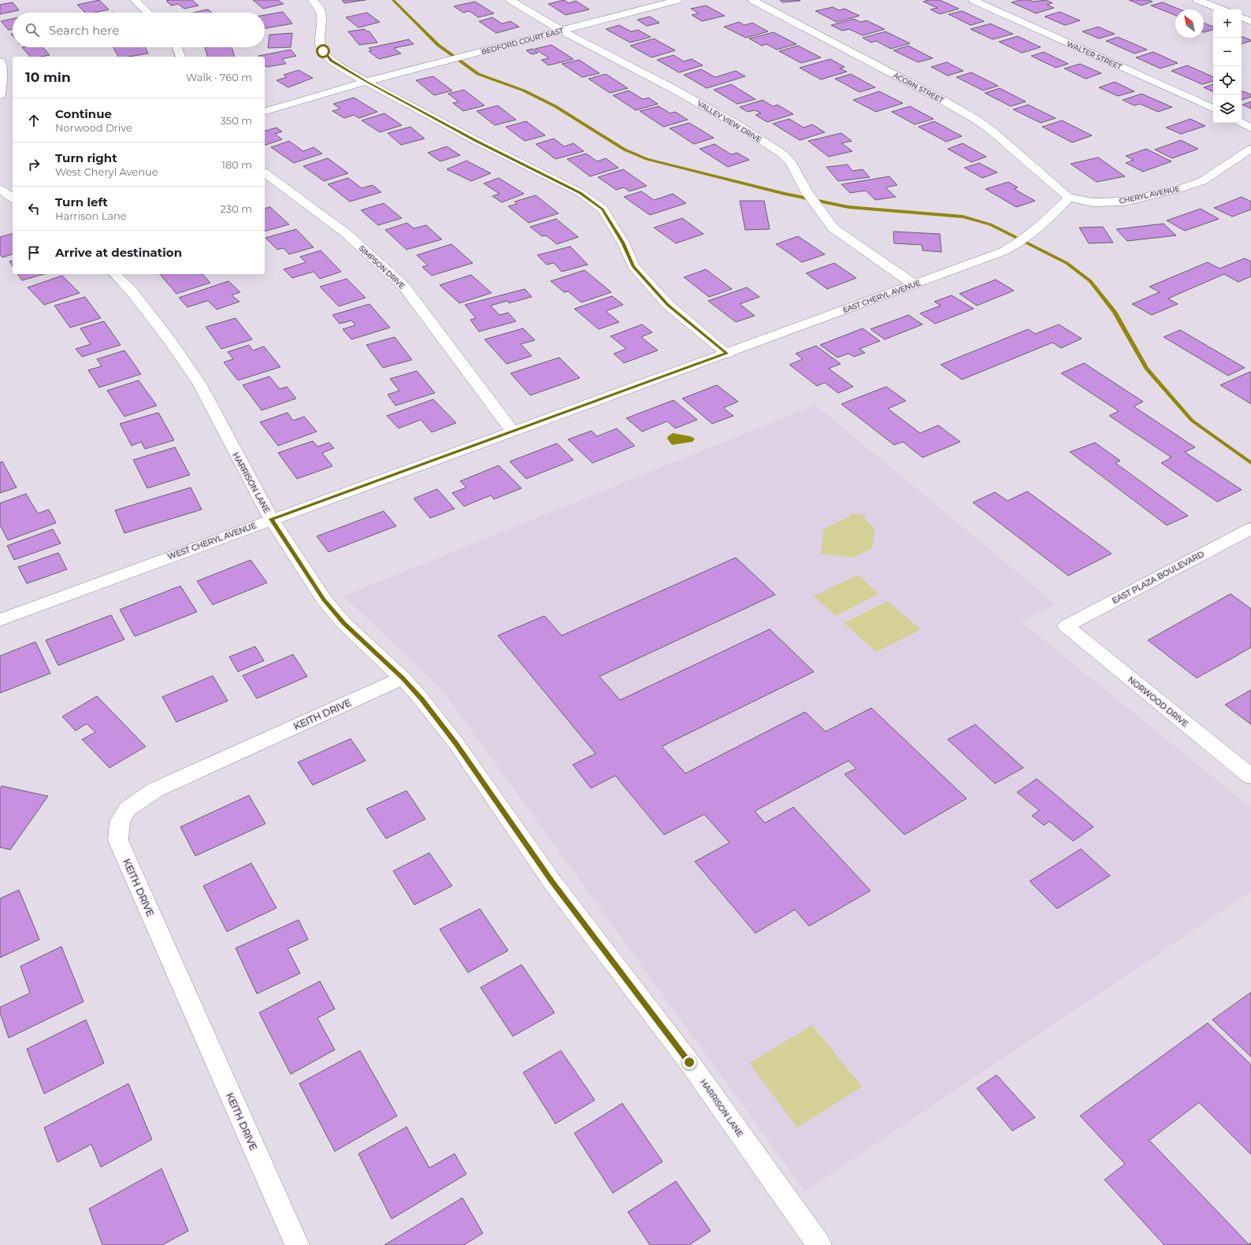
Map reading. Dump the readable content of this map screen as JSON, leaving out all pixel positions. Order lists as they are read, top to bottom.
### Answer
{
  "streets": {
    "street": [
      "BEDFORD COURT EAST",
      "WALTER STREET",
      "ACORN STREET",
      "VALLEY VIEW DRIVE",
      "CHERYL AVENUE",
      "SIMPSON DRIVE",
      "EAST CHERYL AVENUE",
      "HARRISON LANE",
      "WEST CHERYL AVENUE",
      "EAST PLAZA BOULEVARD",
      "NORWOOD DRIVE",
      "KEITH DRIVE"
    ]
  },
  "crossings": [
    ["BEDFORD COURT EAST", "VALLEY VIEW DRIVE"],
    ["ACORN STREET", "CHERYL AVENUE"],
    ["ACORN STREET", "EAST CHERYL AVENUE"],
    ["VALLEY VIEW DRIVE", "EAST CHERYL AVENUE"],
    ["CHERYL AVENUE", "EAST CHERYL AVENUE"],
    ["SIMPSON DRIVE", "WEST CHERYL AVENUE"],
    ["EAST CHERYL AVENUE", "WEST CHERYL AVENUE"],
    ["HARRISON LANE", "WEST CHERYL AVENUE"],
    ["HARRISON LANE", "KEITH DRIVE"],
    ["EAST PLAZA BOULEVARD", "NORWOOD DRIVE"]
  ],
  "north": "top left",
  "page": {
    "map_buttons": ["+", "−"],
    "search": "Search here",
    "heading": ["10 min", "Walk · 760 m"],
    "list": [
      ["Continue", "Norwood Drive", "350 m"],
      ["Turn right", "West Cheryl Avenue", "180 m"],
      ["Turn left", "Harrison Lane", "230 m"],
      "Arrive at destination"
    ]
  }
}
